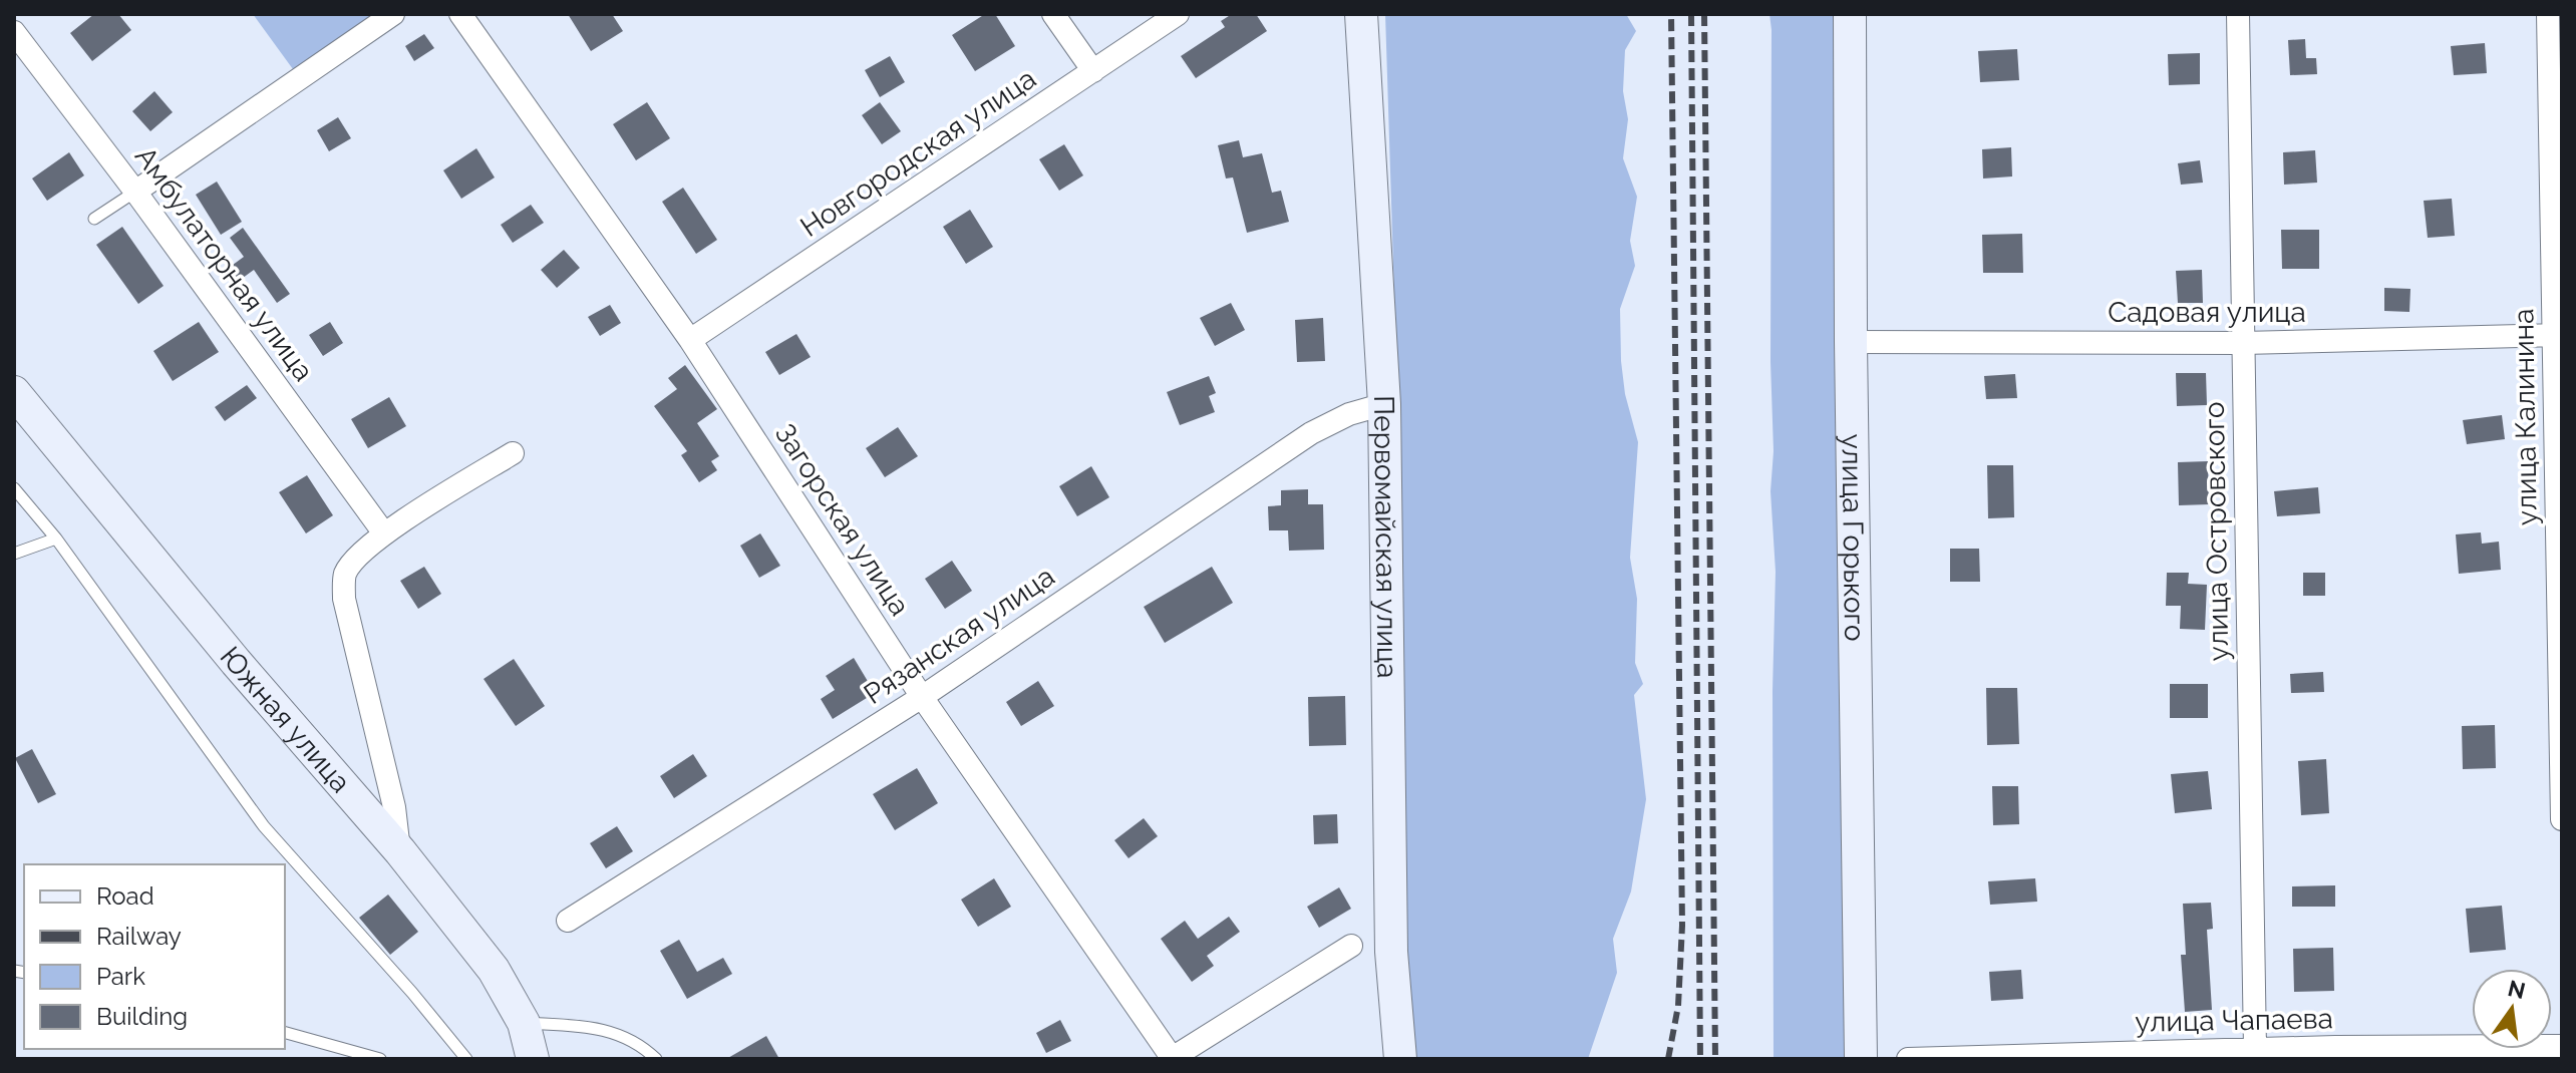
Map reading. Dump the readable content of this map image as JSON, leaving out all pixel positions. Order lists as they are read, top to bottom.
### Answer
{
  "streets": {
    "street": [
      "Новгородская улица",
      "Амбулаторная улица",
      "Садовая улица",
      "улица Калинина",
      "Загорская улица",
      "улица Островского",
      "Первомайская улица",
      "улица Горького",
      "Рязанская улица",
      "Южная улица",
      "улица Чапаева"
    ]
  },
  "crossings": [
    ["Новгородская улица", "Загорская улица"],
    ["Садовая улица", "улица Калинина"],
    ["Садовая улица", "улица Островского"],
    ["Садовая улица", "улица Горького"],
    ["Загорская улица", "Рязанская улица"],
    ["улица Островского", "улица Чапаева"],
    ["Первомайская улица", "Рязанская улица"]
  ],
  "legend": [
    "Road",
    "Railway",
    "Park",
    "Building"
  ],
  "north": "top"
}
